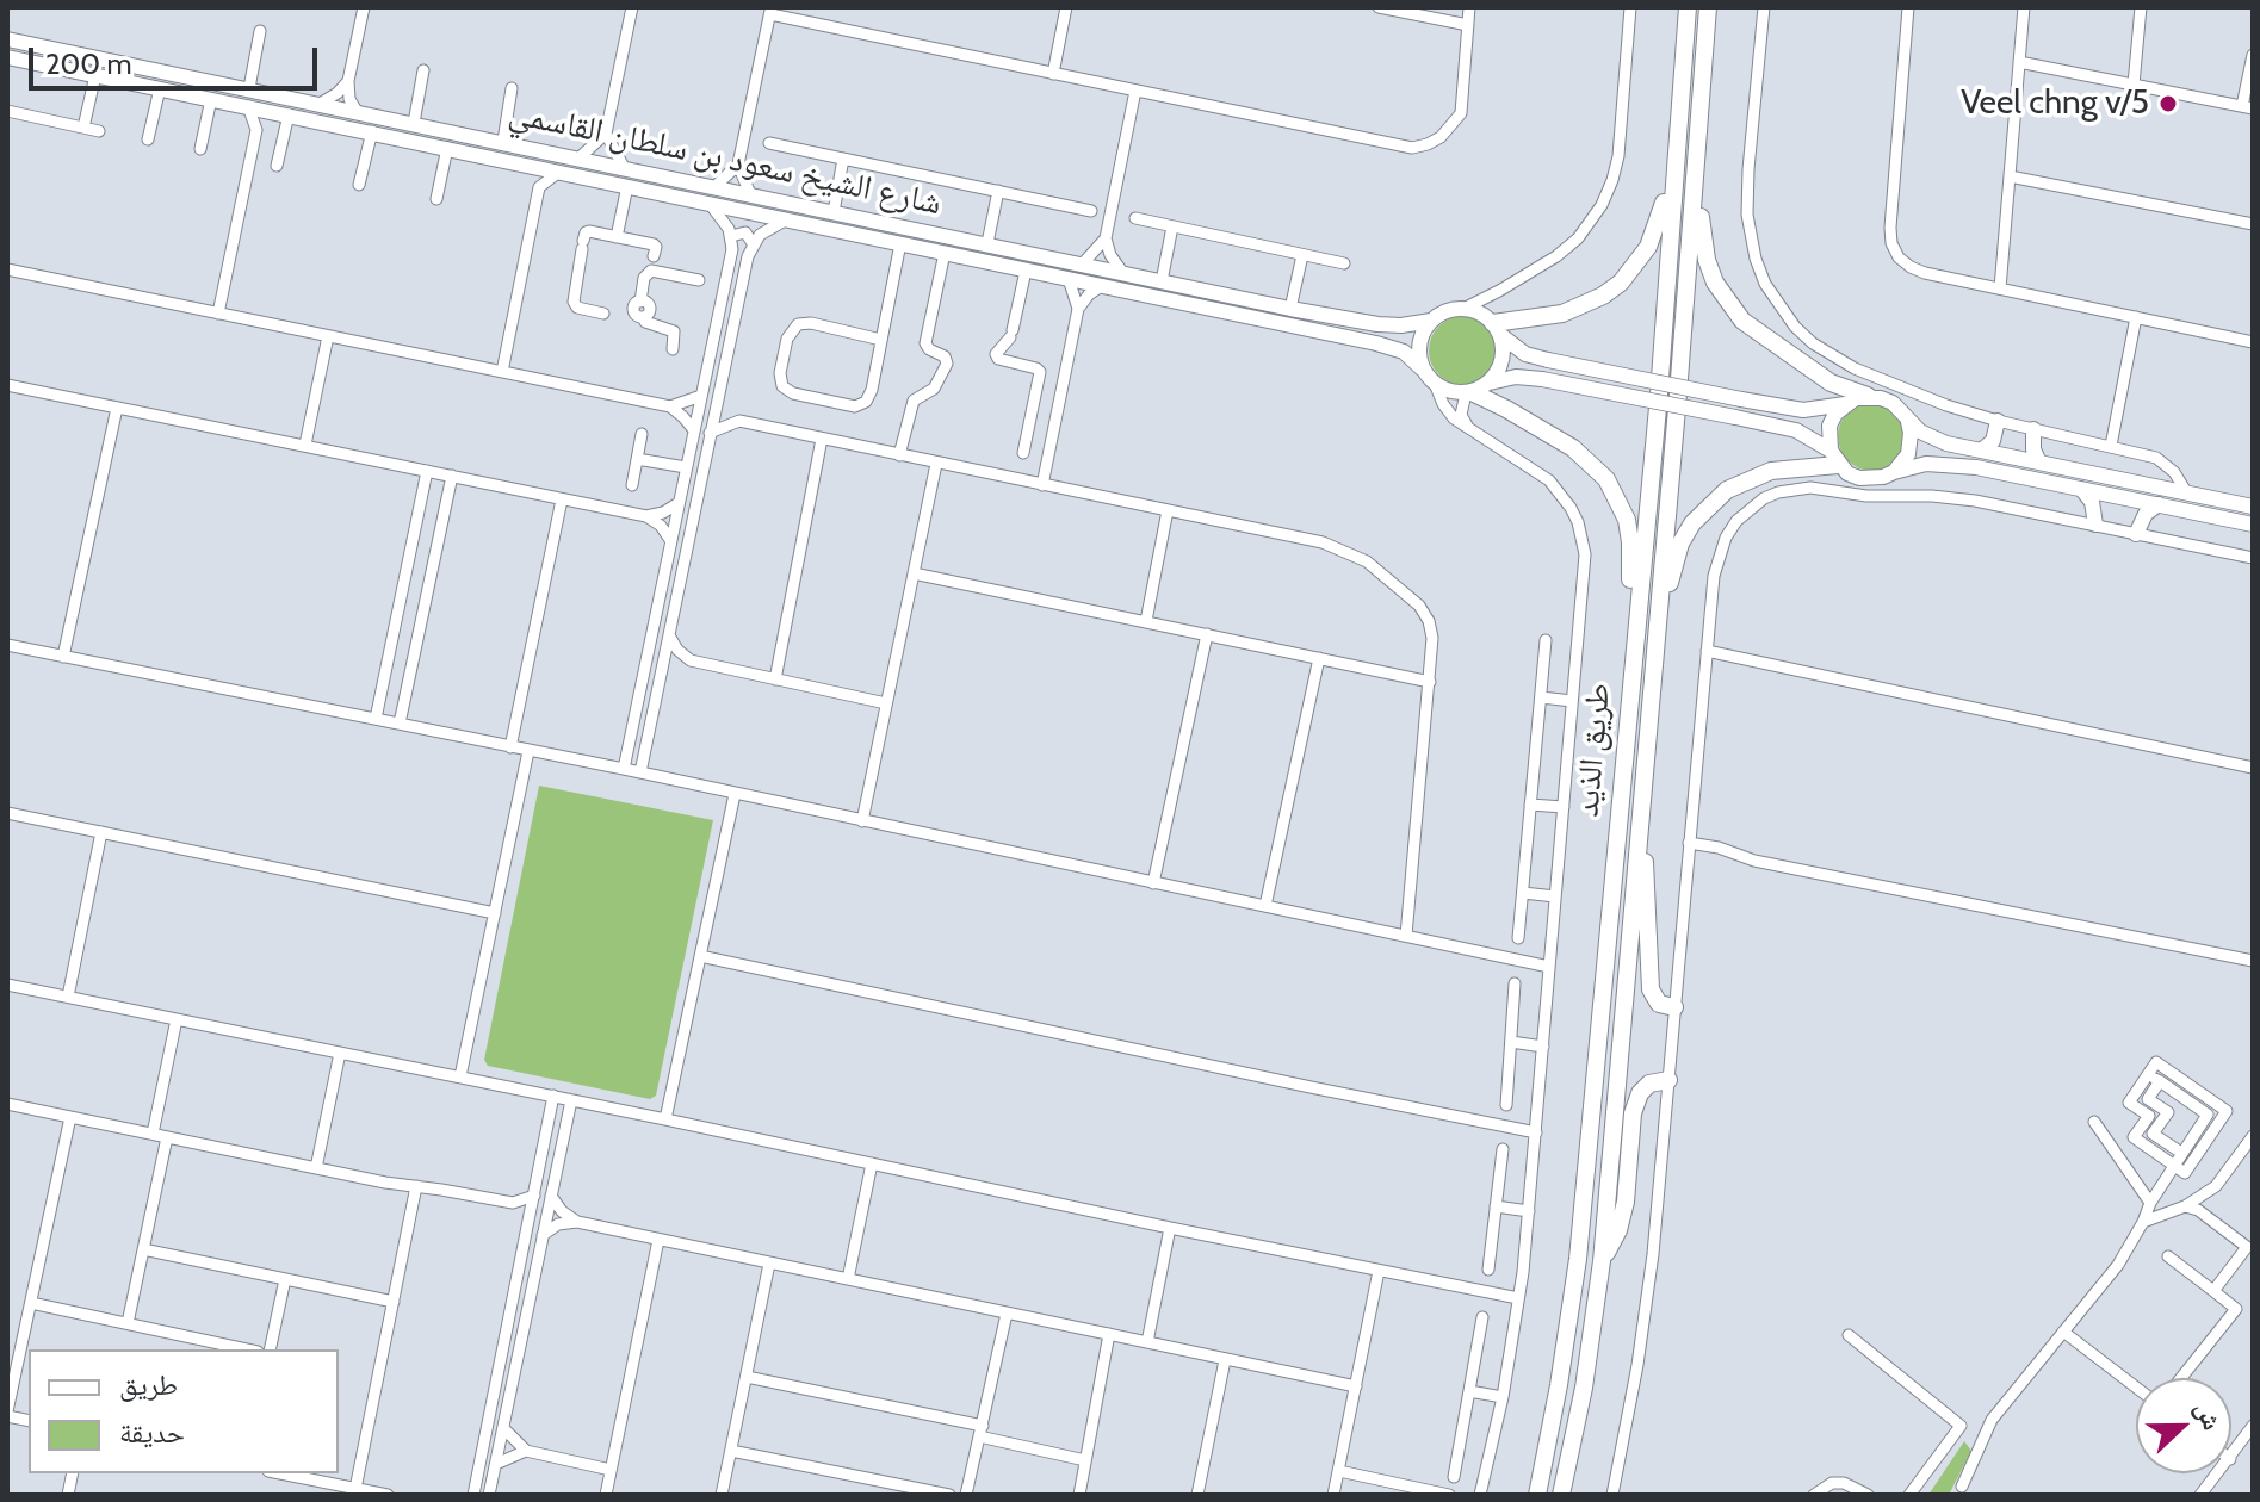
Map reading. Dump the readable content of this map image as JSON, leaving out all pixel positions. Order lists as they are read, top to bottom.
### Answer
{
  "streets": {
    "highway": ["طريق الذيد"],
    "main road": ["شارع الشيخ سعود بن سلطان القاسمي"]
  },
  "places": ["Veel chng v/5"],
  "legend": ["طريق", "حديقة"],
  "scale_bar": "200 m",
  "north": "right"
}
